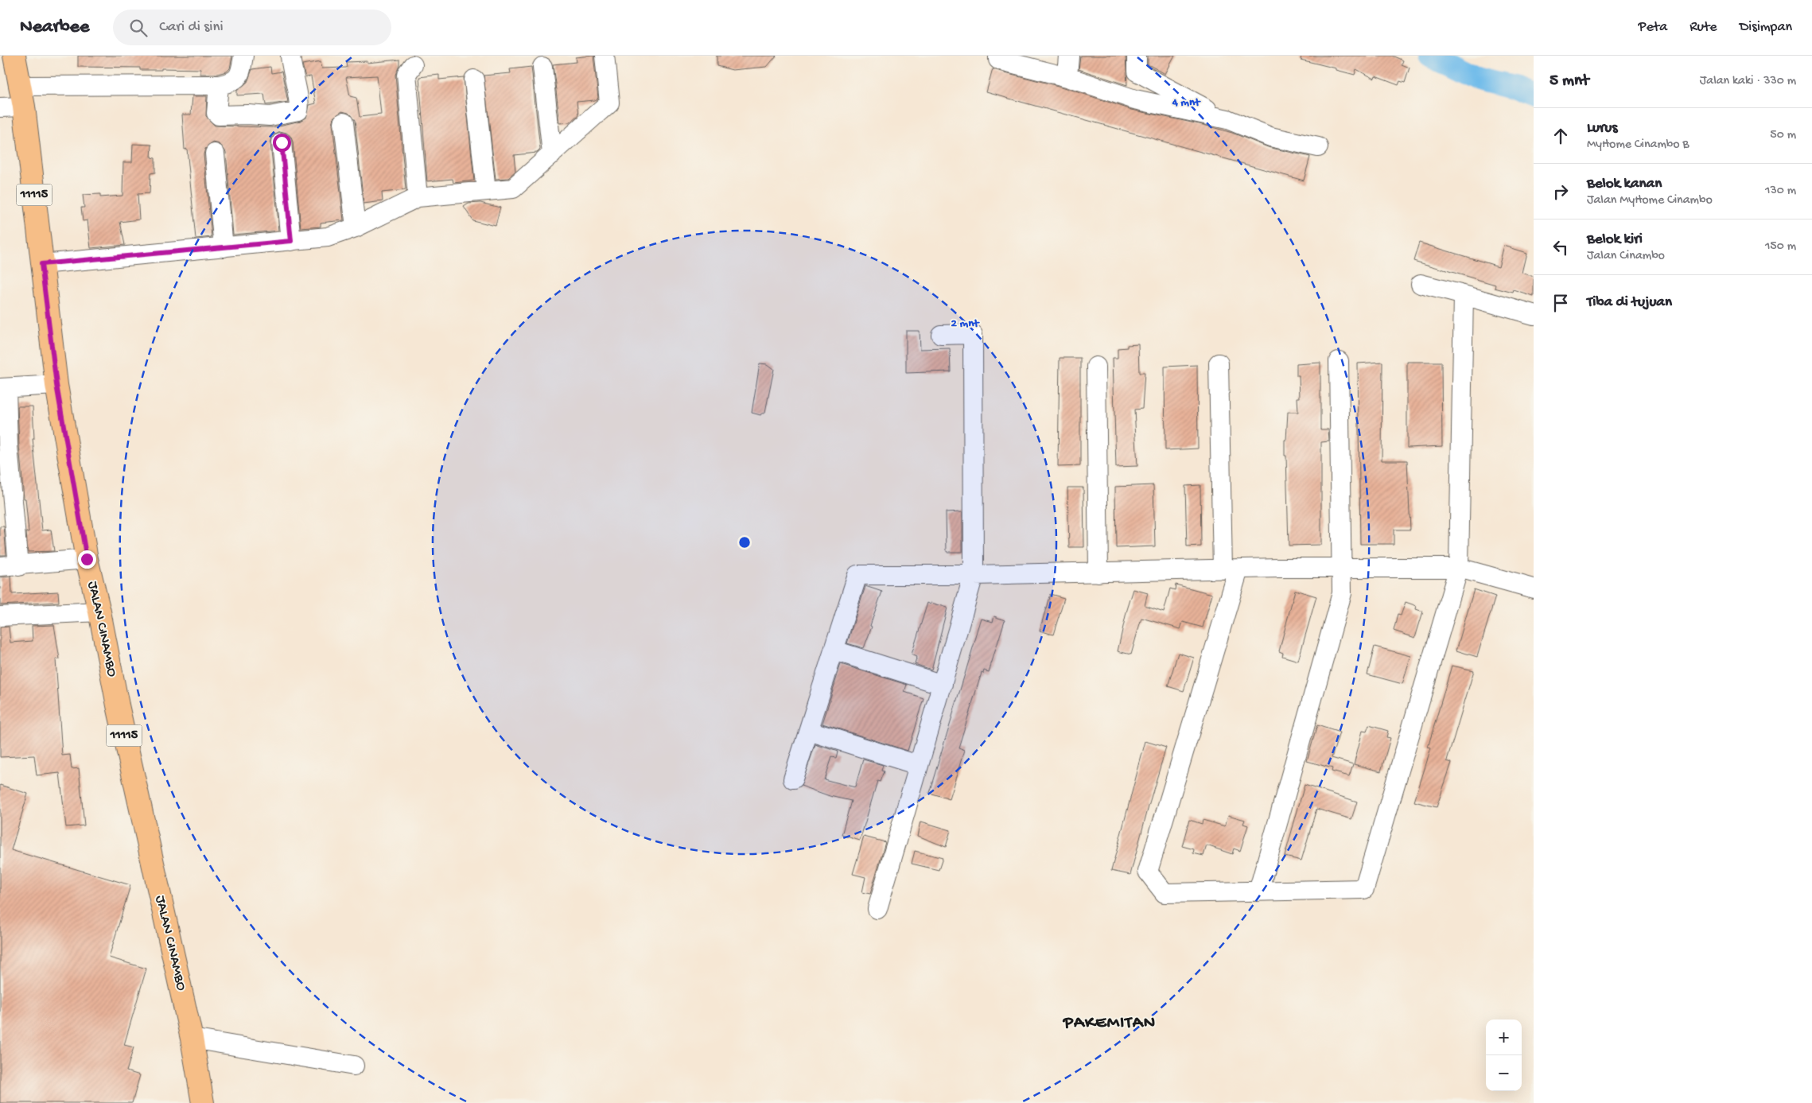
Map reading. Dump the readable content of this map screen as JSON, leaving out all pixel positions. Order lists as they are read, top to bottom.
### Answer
{
  "streets": {
    "main road": ["11115", "JALAN CINAMBO"]
  },
  "districts": ["PAKEMITAN"],
  "page": {
    "header": "Nearbee",
    "search": "Cari di sini",
    "nav": ["Peta", "Rute", "Disimpan"],
    "heading": ["5 mnt", "Jalan kaki · 330 m"],
    "list": [
      ["Lurus", "MyHome Cinambo B", "50 m"],
      ["Belok kanan", "Jalan MyHome Cinambo", "130 m"],
      ["Belok kiri", "Jalan Cinambo", "150 m"],
      "Tiba di tujuan"
    ],
    "map_buttons": ["+", "−"]
  },
  "rings": ["4 mnt", "2 mnt"]
}
